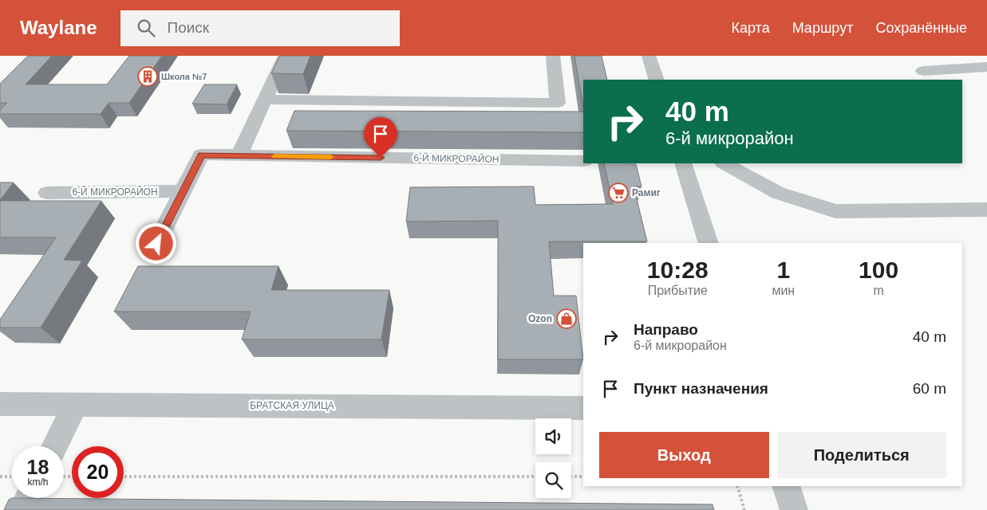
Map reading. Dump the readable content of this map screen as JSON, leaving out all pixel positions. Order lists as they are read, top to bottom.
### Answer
{
  "streets": {
    "street": ["6-Й МИКРОРАЙОН", "БРАТСКАЯ УЛИЦА"]
  },
  "places": {
    "building": ["Школа №7"],
    "supermarket": ["Рамиг"],
    "shop": ["Ozon"]
  },
  "page": {
    "header": "Waylane",
    "search": "Поиск",
    "nav": ["Карта", "Маршрут", "Сохранённые"],
    "turn": ["40 m", "6-й микрорайон"],
    "eta": [
      "10:28",
      "Прибытие",
      "1",
      "мин",
      "100",
      "m"
    ],
    "list": [
      {
        "name": "Направо",
        "note": "6-й микрорайон",
        "value": "40 m"
      },
      {
        "name": "Пункт назначения",
        "value": "60 m"
      }
    ],
    "buttons": ["Выход", "Поделиться"],
    "speed": "18 km/h",
    "limit": "20"
  }
}
